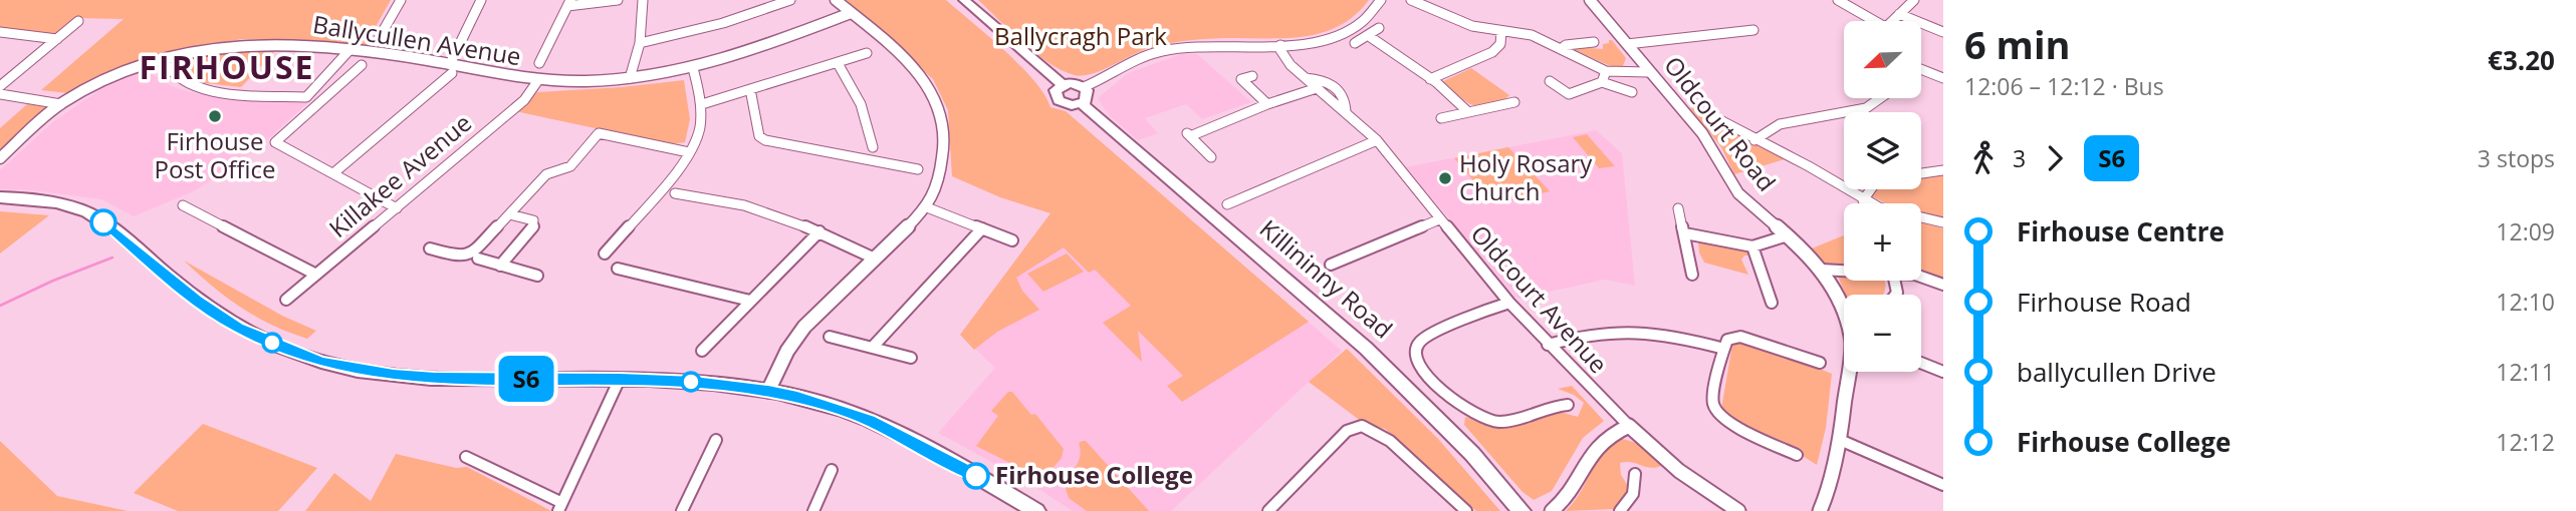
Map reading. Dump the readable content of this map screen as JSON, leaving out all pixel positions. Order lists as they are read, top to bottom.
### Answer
{
  "streets": {
    "main road": ["Killininny Road"],
    "street": [
      "Ballycullen Avenue",
      "Oldcourt Road",
      "Killakee Avenue",
      "Oldcourt Avenue"
    ]
  },
  "crossings": [
    ["Ballycullen Avenue", "Killakee Avenue"]
  ],
  "districts": ["FIRHOUSE"],
  "parks": ["Ballycragh Park"],
  "places": ["Firhouse Post Office", "Holy Rosary Church", "Firhouse College"],
  "lines": ["bus line S6"],
  "north": "bottom left",
  "page": {
    "on_map": "S6",
    "heading": ["6 min", "12:06 – 12:12 · Bus", "€3.20"],
    "map_buttons": ["+", "−"],
    "legs": ["3", "S6", "3 stops"],
    "list": [
      {
        "name": "Firhouse Centre",
        "value": "12:09"
      },
      {
        "name": "Firhouse Road",
        "value": "12:10"
      },
      {
        "name": "ballycullen Drive",
        "value": "12:11"
      },
      {
        "name": "Firhouse College",
        "value": "12:12"
      }
    ]
  }
}
